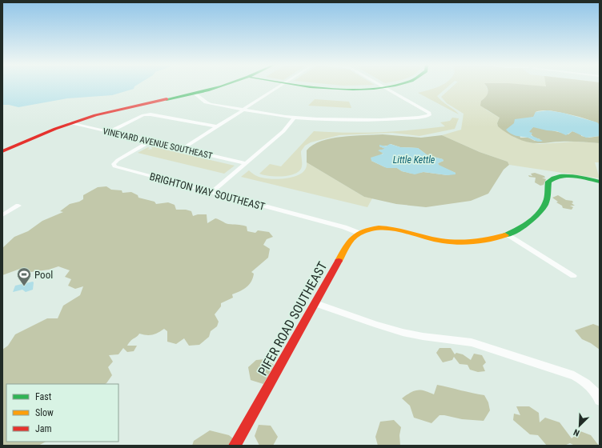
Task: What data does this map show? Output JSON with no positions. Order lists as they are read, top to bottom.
{
  "streets": {
    "street": ["VINEYARD AVENUE SOUTHEAST", "BRIGHTON WAY SOUTHEAST", "PIFER ROAD SOUTHEAST"]
  },
  "crossings": [
    ["VINEYARD AVENUE SOUTHEAST", "BRIGHTON WAY SOUTHEAST"],
    ["BRIGHTON WAY SOUTHEAST", "PIFER ROAD SOUTHEAST"]
  ],
  "water": ["Little Kettle"],
  "places": {
    "sports": ["Pool"]
  },
  "legend": ["Fast", "Slow", "Jam"],
  "north": "bottom left"
}
